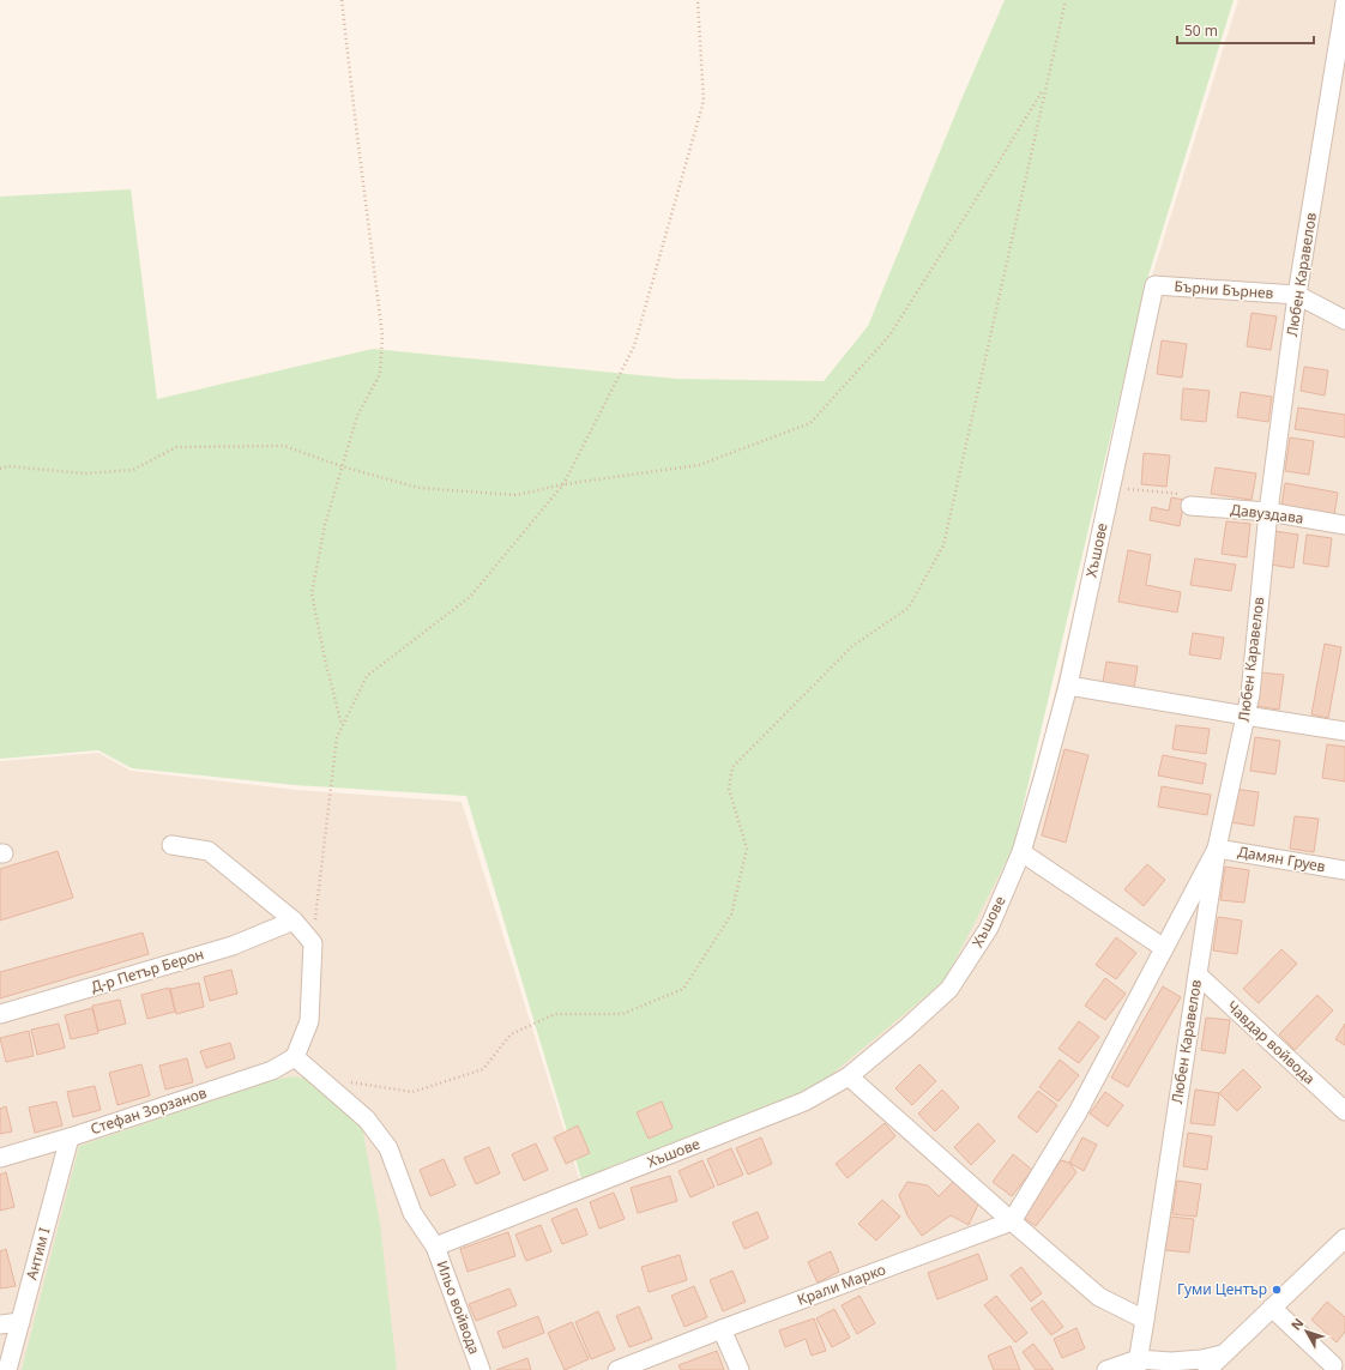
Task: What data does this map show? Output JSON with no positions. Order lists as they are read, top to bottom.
{
  "streets": {
    "street": [
      "Любен Каравелов",
      "Бърни Бърнев",
      "Давуздава",
      "Хъшове",
      "Дамян Груев",
      "Д-р Петър Берон",
      "Чавдар войвода",
      "Стефан Зорзанов",
      "Антим I",
      "Крали Марко",
      "Ильо войвода"
    ]
  },
  "crossings": [
    ["Любен Каравелов", "Бърни Бърнев"],
    ["Любен Каравелов", "Давуздава"],
    ["Любен Каравелов", "Дамян Груев"],
    ["Любен Каравелов", "Чавдар войвода"],
    ["Бърни Бърнев", "Хъшове"],
    ["Хъшове", "Ильо войвода"],
    ["Стефан Зорзанов", "Антим I"],
    ["Стефан Зорзанов", "Ильо войвода"]
  ],
  "places": ["Гуми Център"],
  "scale_bar": "50 m",
  "north": "top left"
}
